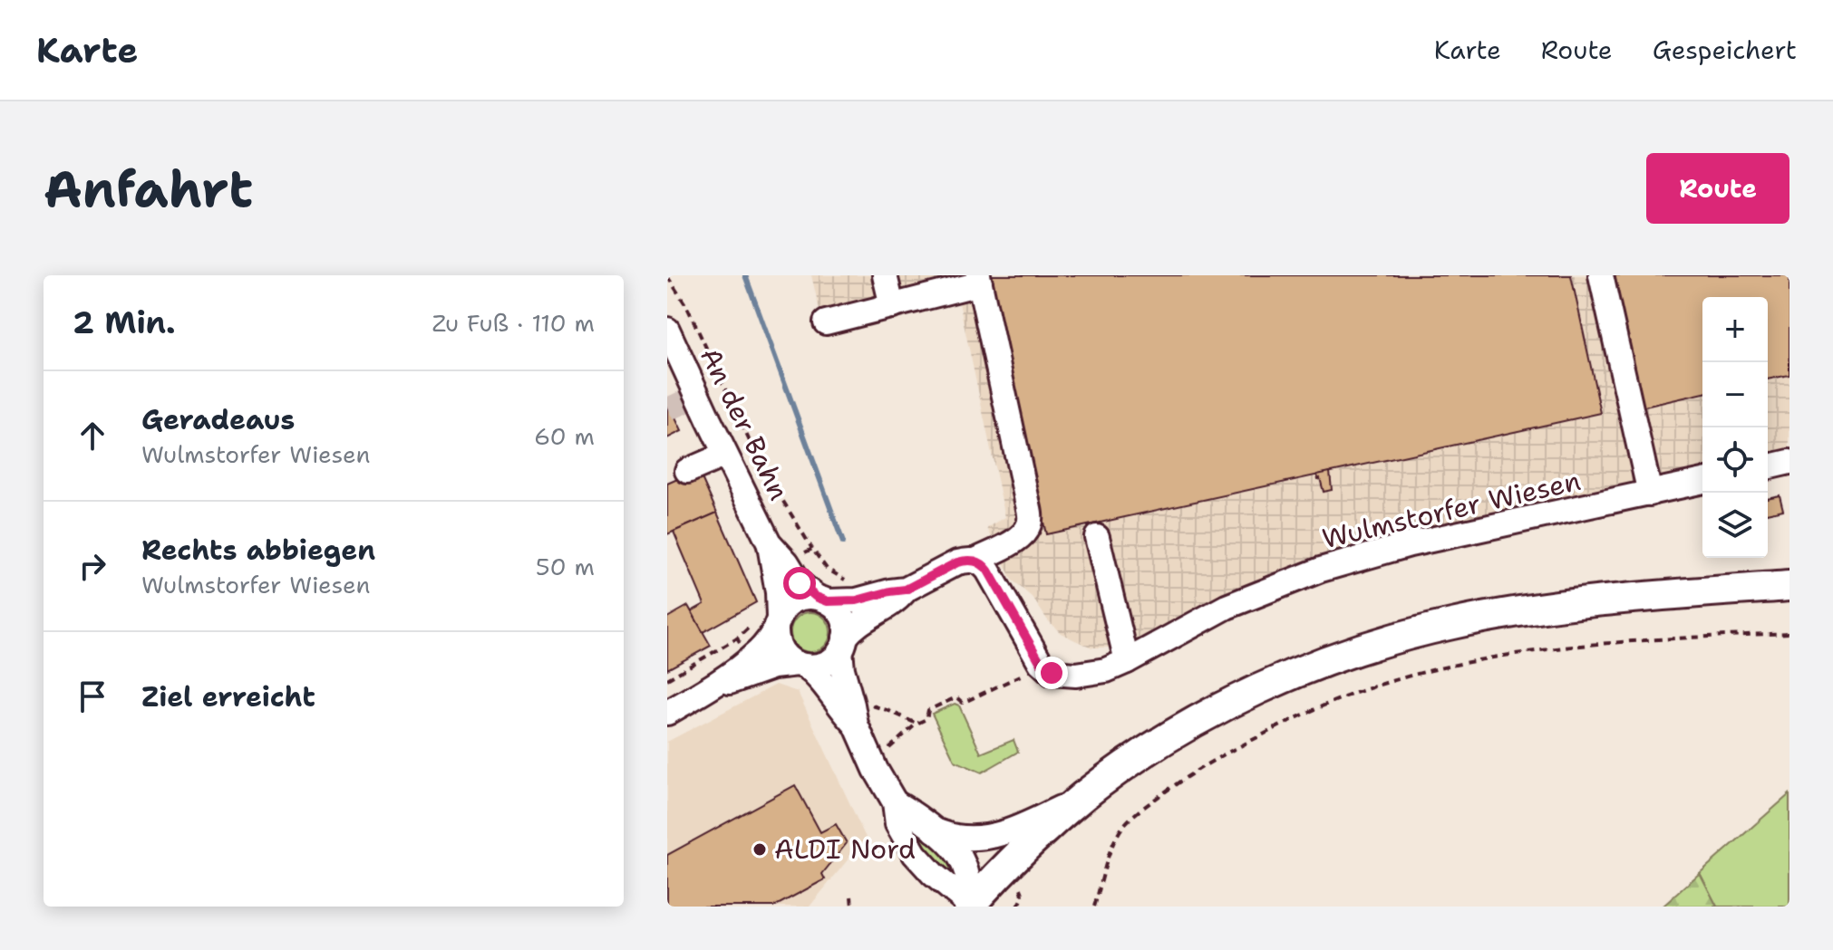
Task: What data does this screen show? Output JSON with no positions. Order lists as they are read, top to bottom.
{
  "streets": {
    "street": ["An der Bahn", "Wulmstorfer Wiesen"]
  },
  "places": ["ALDI Nord"],
  "page": {
    "header": "Karte",
    "nav": ["Karte", "Route", "Gespeichert"],
    "buttons": "Route",
    "title": "Anfahrt",
    "heading": ["2 Min.", "Zu Fuß · 110 m"],
    "map_buttons": ["+", "−"],
    "list": [
      ["Geradeaus", "Wulmstorfer Wiesen", "60 m"],
      ["Rechts abbiegen", "Wulmstorfer Wiesen", "50 m"],
      "Ziel erreicht"
    ]
  }
}
